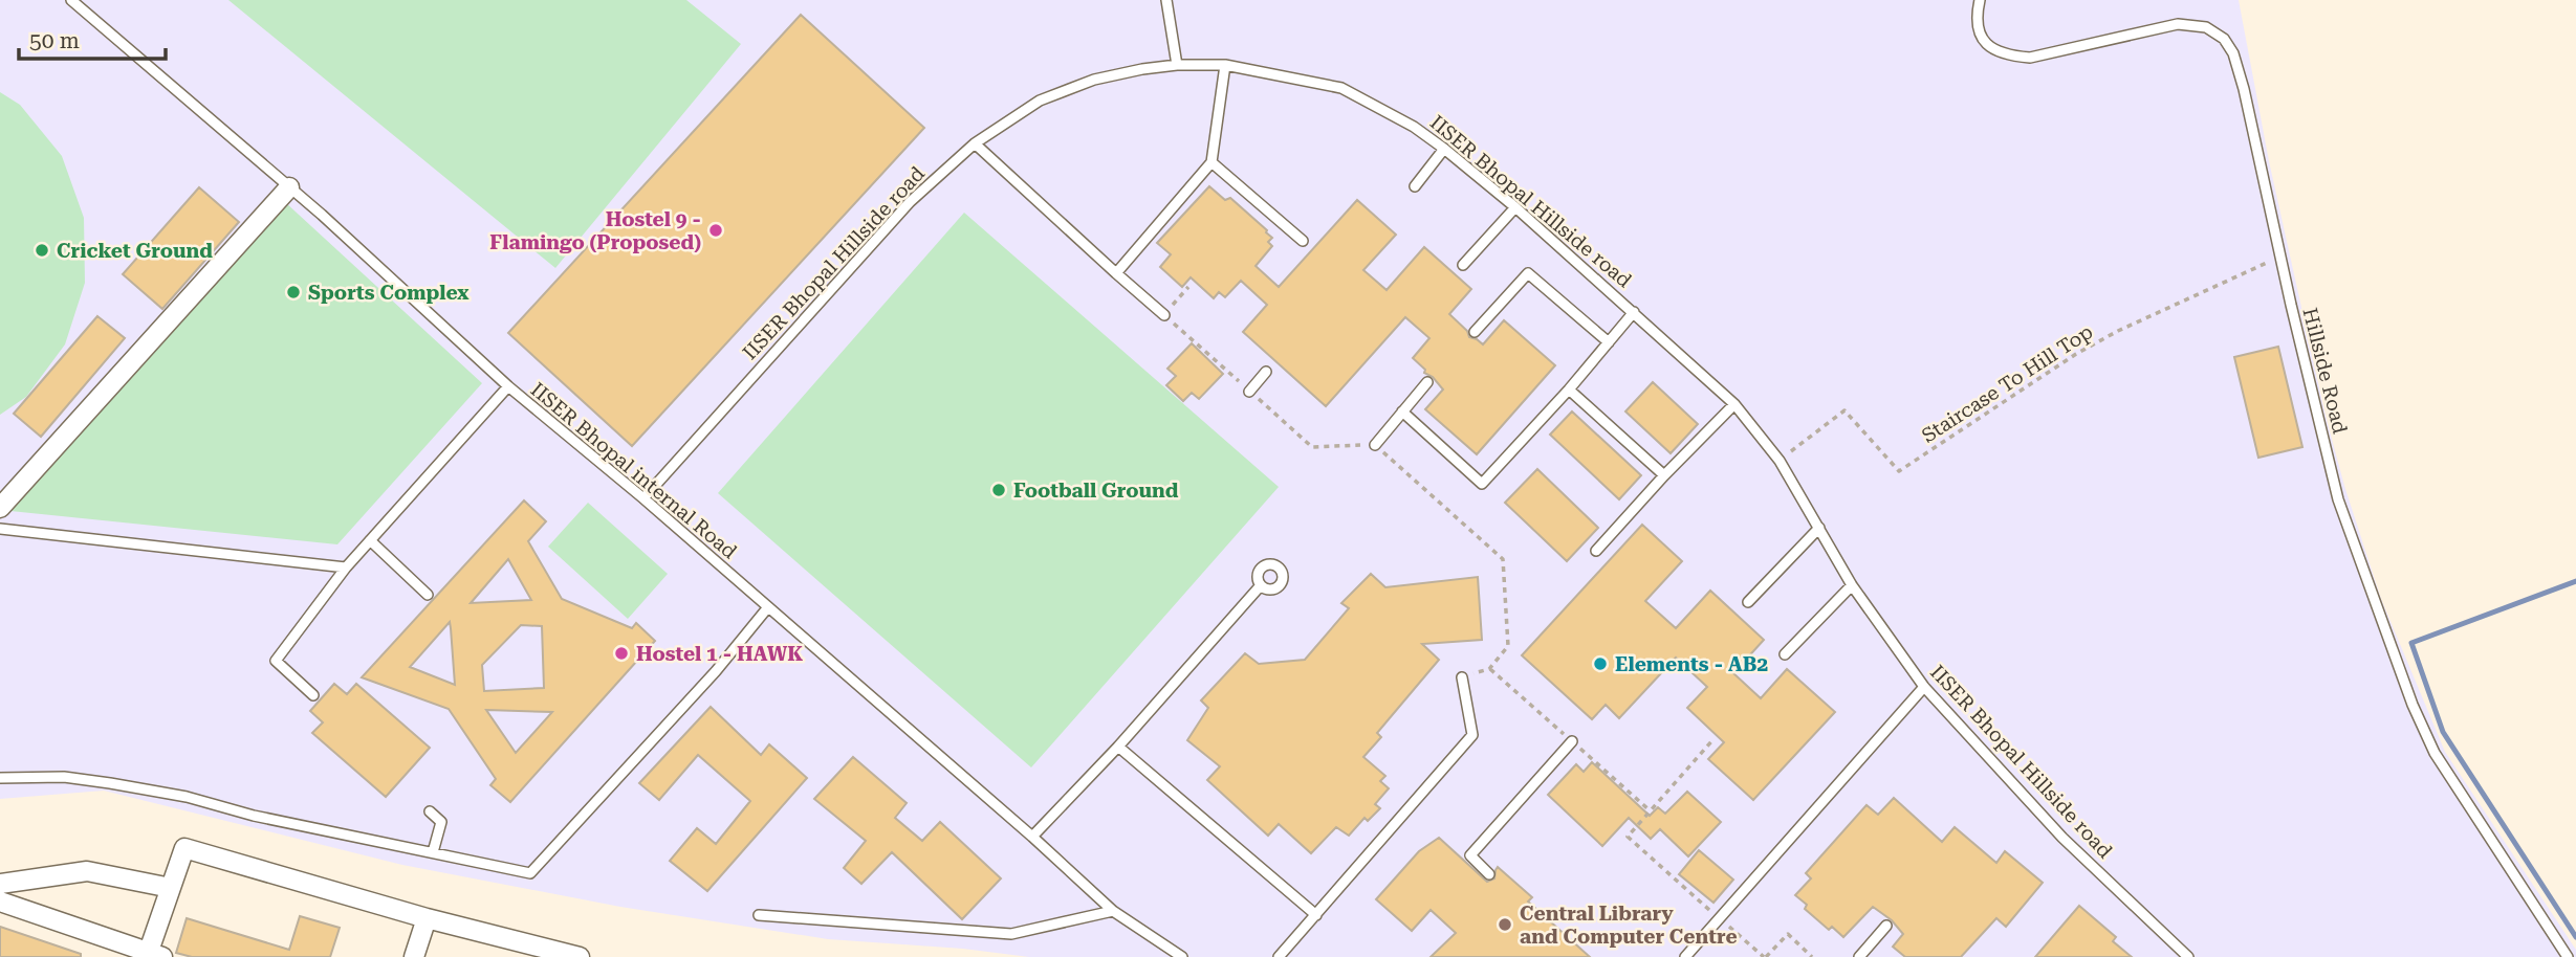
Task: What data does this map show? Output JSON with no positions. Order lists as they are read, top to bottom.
{
  "streets": {
    "lane": ["IISER Bhopal Hillside road", "Hillside Road", "IISER Bhopal internal Road"],
    "path": ["Staircase To Hill Top"]
  },
  "crossings": [
    ["IISER Bhopal Hillside road", "Staircase To Hill Top"],
    ["IISER Bhopal Hillside road", "IISER Bhopal internal Road"],
    ["Hillside Road", "Staircase To Hill Top"]
  ],
  "places": [
    "Hostel 9 - Flamingo (Proposed)",
    "Cricket Ground",
    "Sports Complex",
    "Football Ground",
    "Hostel 1 - HAWK",
    "Elements - AB2",
    "Central Library and Computer Centre"
  ],
  "scale_bar": "50 m"
}
